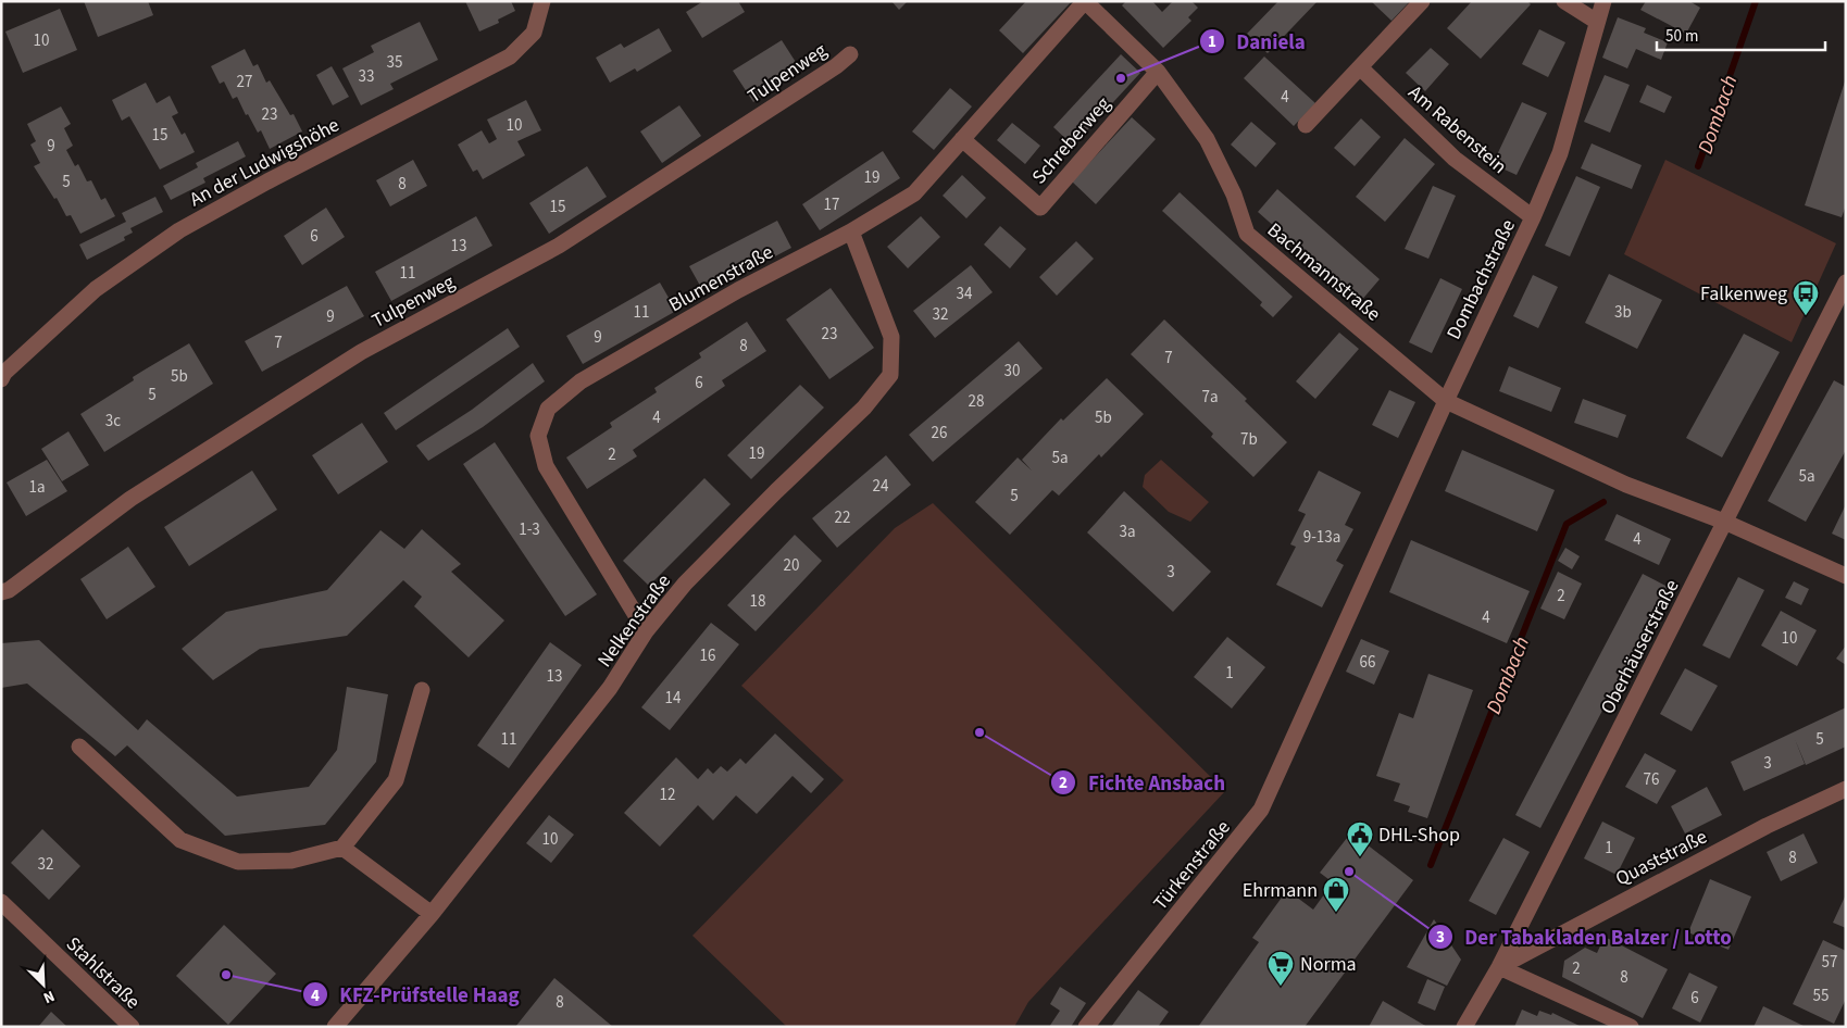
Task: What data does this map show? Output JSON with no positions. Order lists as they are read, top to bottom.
{
  "streets": {
    "street": [
      "Tulpenweg",
      "Am Rabenstein",
      "Schreberweg",
      "An der Ludwigshöhe",
      "Bachmannstraße",
      "Blumenstraße",
      "Dombachstraße",
      "Nelkenstraße",
      "Oberhäuserstraße",
      "Quaststraße",
      "Türkenstraße",
      "Stahlstraße"
    ]
  },
  "crossings": [
    ["Am Rabenstein", "Dombachstraße"],
    ["Schreberweg", "Bachmannstraße"],
    ["Schreberweg", "Blumenstraße"],
    ["Bachmannstraße", "Blumenstraße"],
    ["Bachmannstraße", "Dombachstraße"],
    ["Blumenstraße", "Nelkenstraße"],
    ["Dombachstraße", "Türkenstraße"],
    ["Oberhäuserstraße", "Quaststraße"]
  ],
  "water": ["Dombach"],
  "places": {
    "other": [
      "Daniela",
      "Fichte Ansbach",
      "Der Tabakladen Balzer / Lotto",
      "KFZ-Prüfstelle Haag"
    ],
    "bus stop": ["Falkenweg"],
    "public building": ["DHL-Shop"],
    "shop": ["Ehrmann"],
    "supermarket": ["Norma"]
  },
  "house_numbers": [
    "10",
    "35",
    "33",
    "27",
    "4",
    "23",
    "10",
    "15",
    "9",
    "19",
    "5",
    "8",
    "17",
    "15",
    "6",
    "13",
    "11",
    "34",
    "11",
    "3b",
    "32",
    "9",
    "23",
    "9",
    "7",
    "8",
    "7",
    "30",
    "5b",
    "6",
    "5",
    "7a",
    "28",
    "4",
    "5b",
    "3c",
    "26",
    "7b",
    "19",
    "2",
    "5a",
    "5a",
    "24",
    "1a",
    "5",
    "22",
    "1-3",
    "3a",
    "9-13a",
    "4",
    "20",
    "3",
    "2",
    "18",
    "4",
    "10",
    "16",
    "66",
    "1",
    "13",
    "14",
    "11",
    "5",
    "3",
    "76",
    "12",
    "10",
    "1",
    "8",
    "32",
    "57",
    "2",
    "8",
    "55",
    "6",
    "8"
  ],
  "scale_bar": "50 m",
  "north": "bottom right"
}
